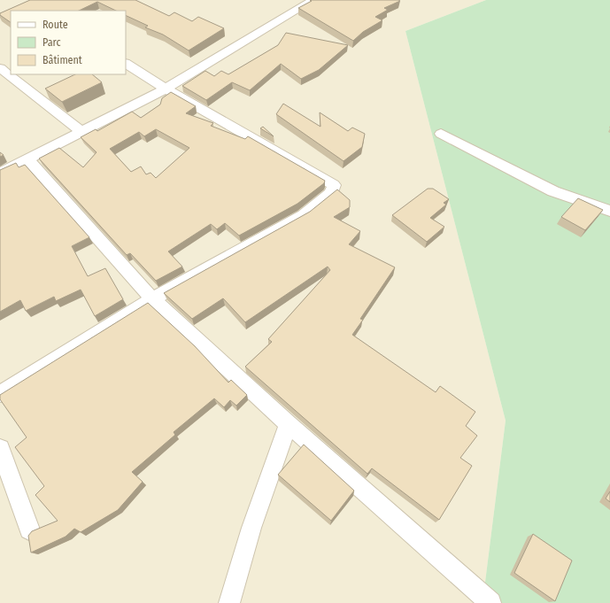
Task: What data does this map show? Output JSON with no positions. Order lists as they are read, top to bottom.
{
  "legend": ["Route", "Parc", "Bâtiment"]
}
